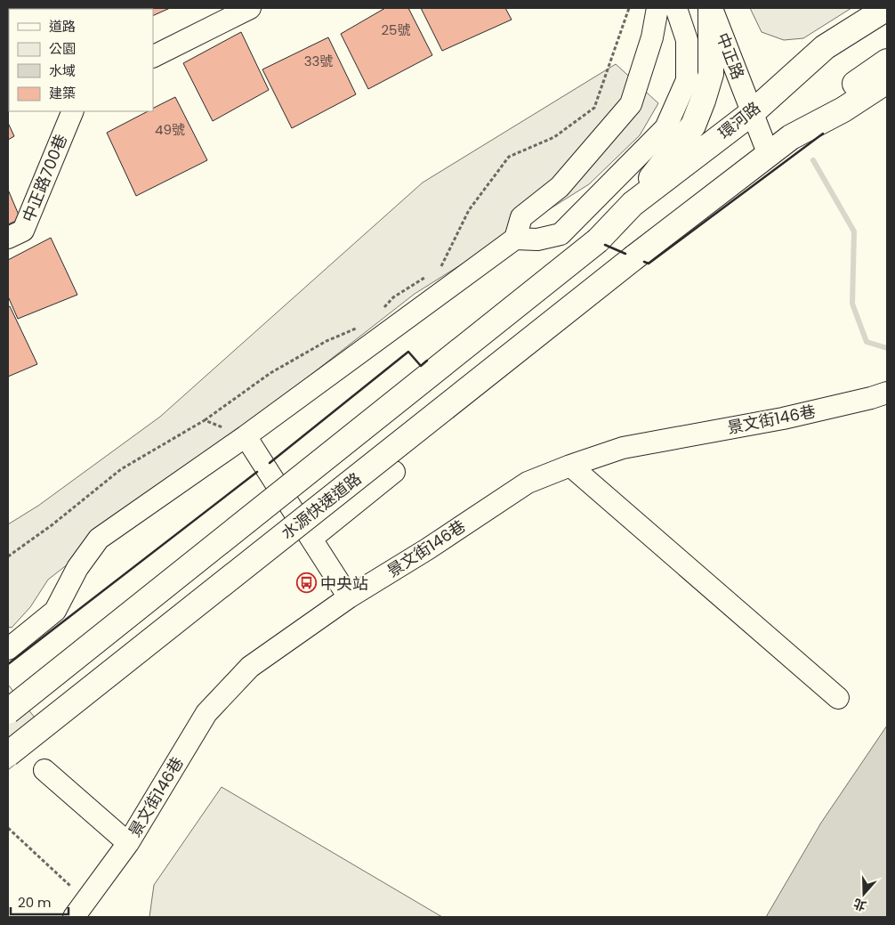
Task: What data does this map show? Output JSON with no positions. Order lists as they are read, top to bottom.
{
  "streets": {
    "highway": ["環河路", "水源快速道路"],
    "street": ["中正路", "中正路700巷", "景文街146巷"]
  },
  "crossings": [
    ["中正路", "環河路"],
    ["中正路", "水源快速道路"]
  ],
  "places": {
    "bus stop": ["中央站"]
  },
  "house_numbers": ["25號", "33號", "49號"],
  "legend": [
    "道路",
    "公園",
    "水域",
    "建築"
  ],
  "scale_bar": "20 m",
  "north": "bottom"
}
